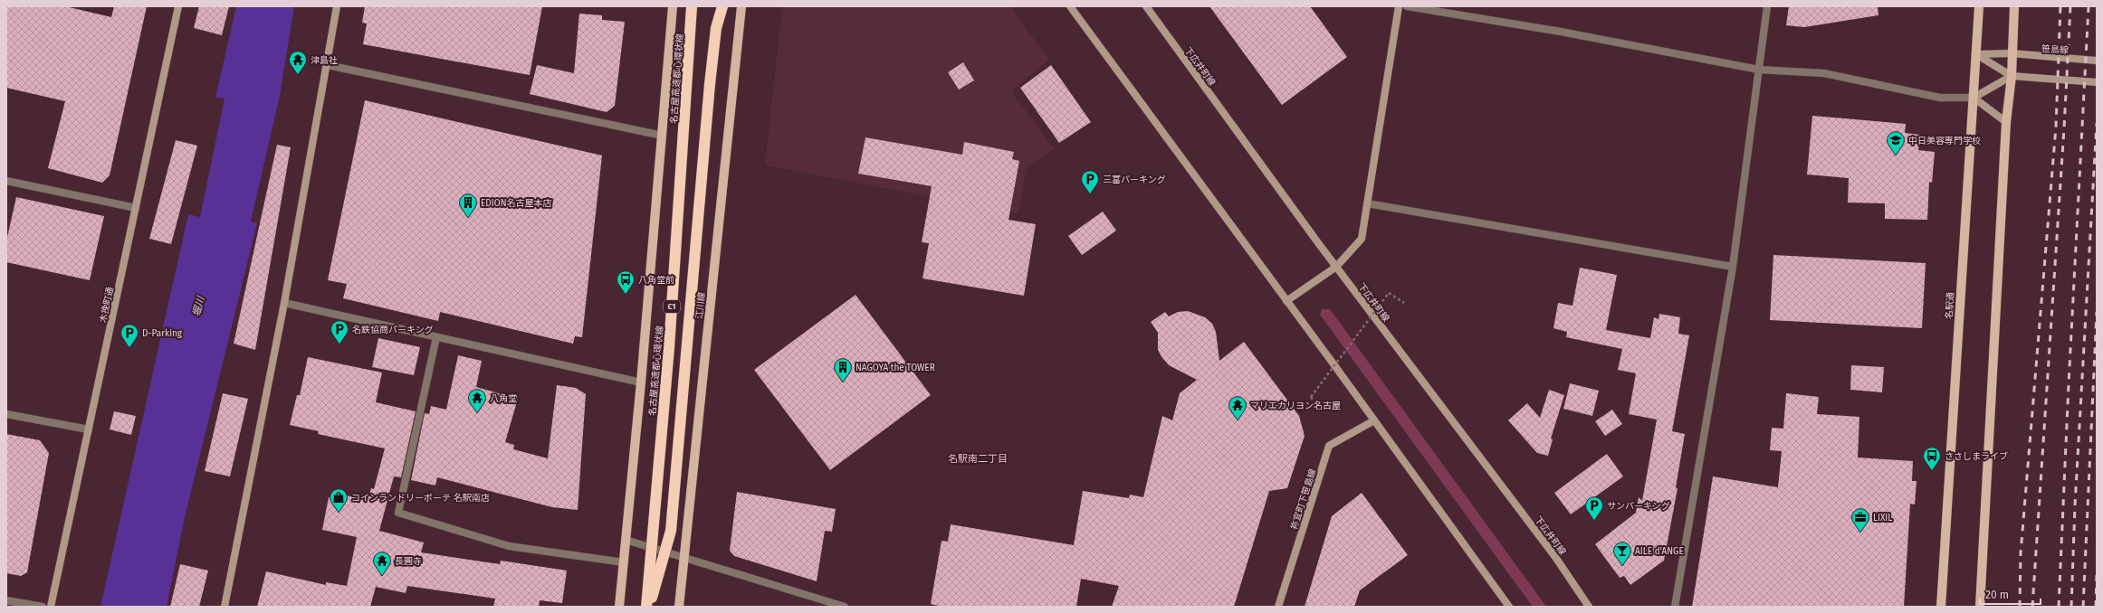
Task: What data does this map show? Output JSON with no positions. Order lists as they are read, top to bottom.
{
  "streets": {
    "highway": ["名古屋高速都心環状線", "C1"],
    "main road": ["江川線", "名駅通"],
    "street": [
      "笹島線",
      "下広井町線",
      "木挽町通",
      "祢宜町下笹島線"
    ]
  },
  "crossings": [
    ["笹島線", "名駅通"]
  ],
  "districts": ["名駅南二丁目"],
  "water": ["堀川"],
  "places": {
    "temple": [
      "津島社",
      "八角堂",
      "マリエカリヨン名古屋",
      "長圓寺"
    ],
    "school or university": ["中日美容専門学校"],
    "parking": [
      "三富パーキング",
      "名鉄協商パーキング",
      "D-Parking",
      "サンパーキング"
    ],
    "building": ["EDION名古屋本店", "NAGOYA the TOWER"],
    "bus stop": ["八角堂前", "ささしまライブ"],
    "shop": ["コインランドリーボーテ 名駅南店"],
    "office": ["LIXIL"],
    "bar": ["AILE d'ANGE"]
  },
  "scale_bar": "20 m"
}
